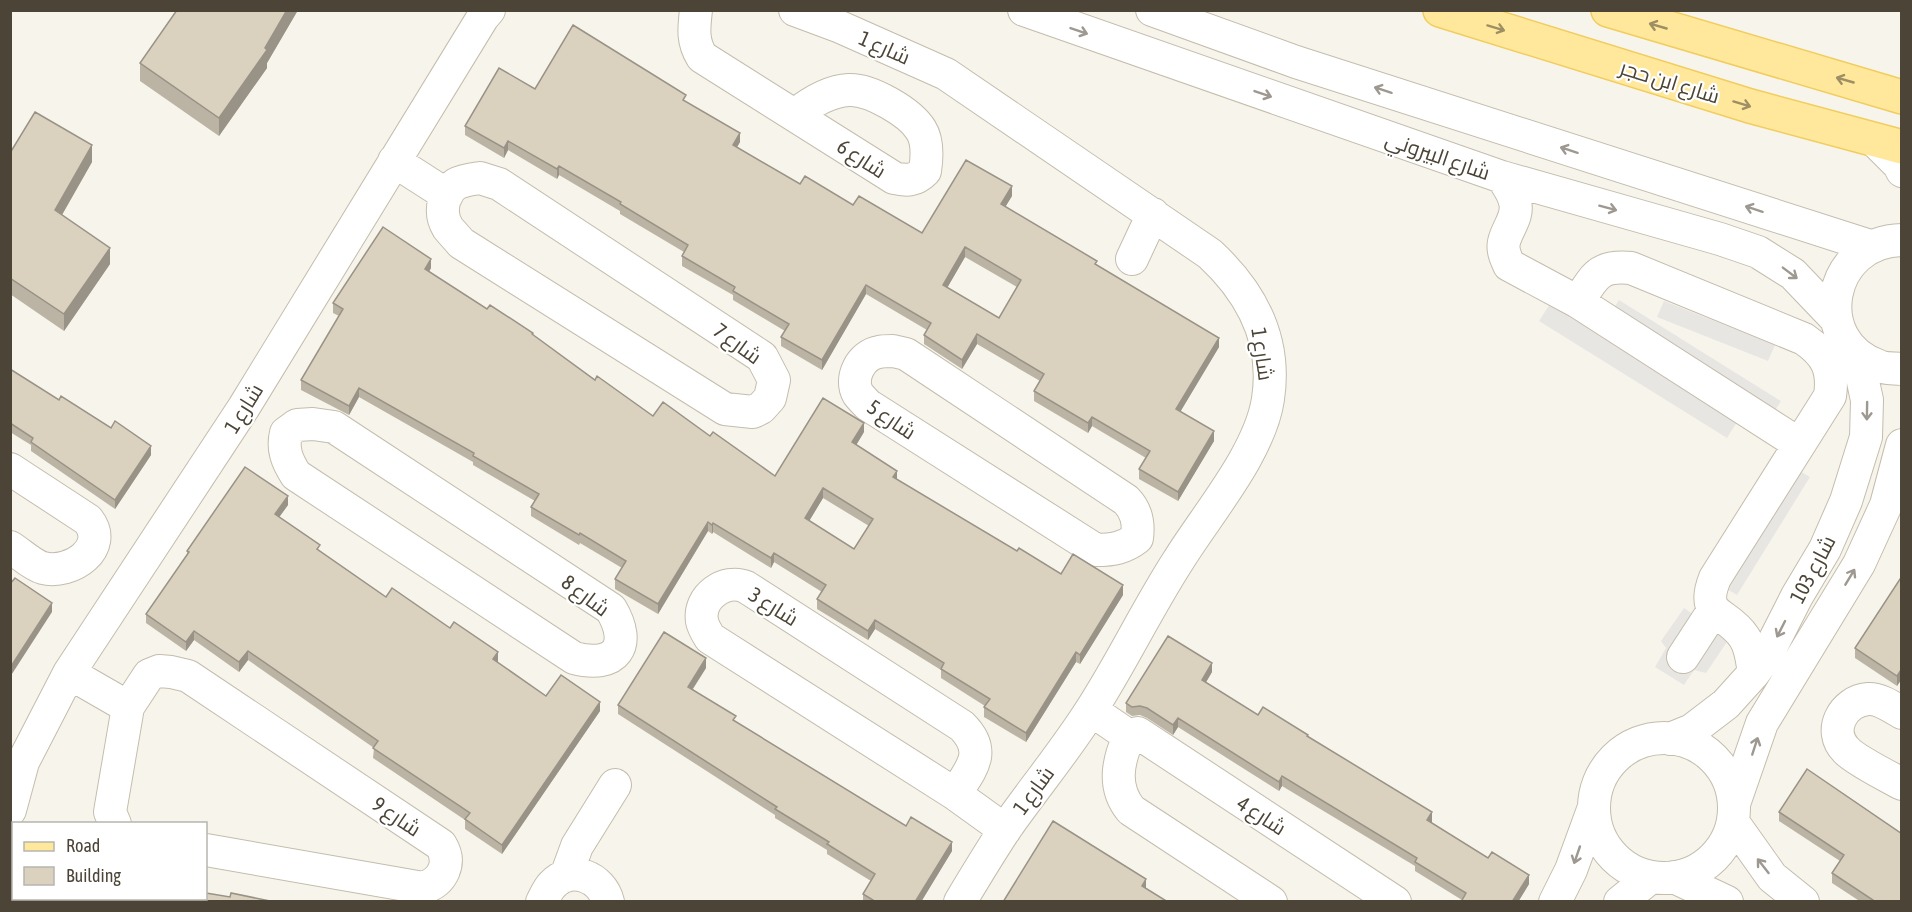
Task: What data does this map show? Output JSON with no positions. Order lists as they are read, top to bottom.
{
  "streets": {
    "main road": ["شارع ابن حجر"],
    "street": [
      "شارع 1",
      "شارع البيروني",
      "شارع 7",
      "شارع 5",
      "شارع 103",
      "شارع 8",
      "شارع 3",
      "شارع 4",
      "شارع 9"
    ]
  },
  "crossings": [
    ["شارع 1", "شارع 3"],
    ["شارع 1", "شارع 4"]
  ],
  "legend": ["Road", "Building"]
}
